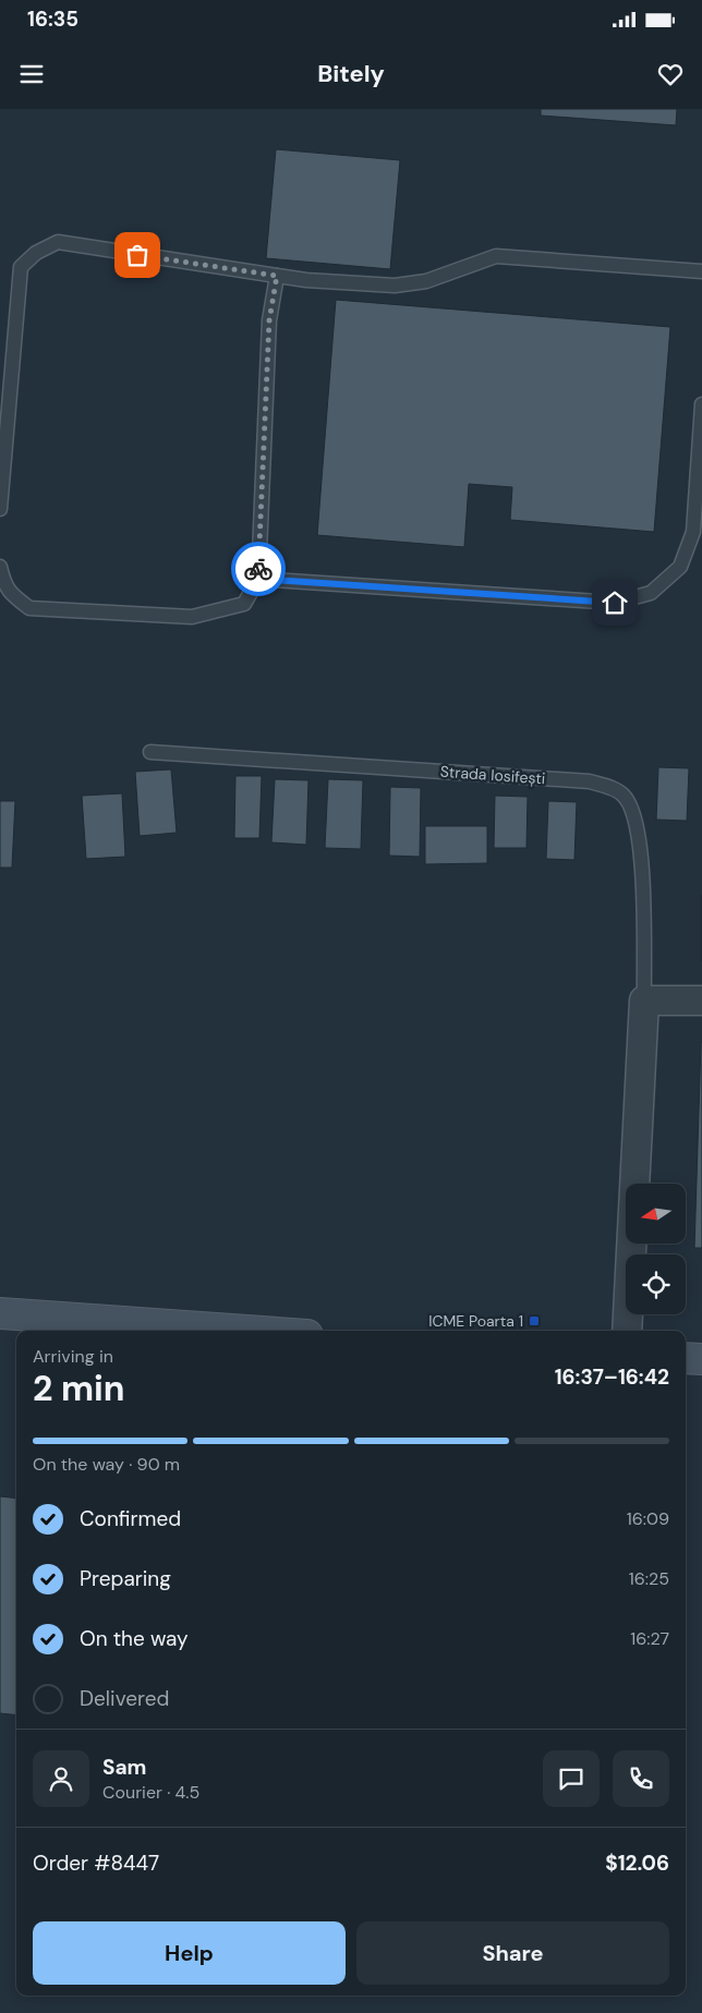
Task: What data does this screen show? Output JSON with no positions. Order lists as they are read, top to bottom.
{
  "streets": {
    "street": ["Strada Iosifești"]
  },
  "places": {
    "transit": ["ICME Poarta 1"]
  },
  "north": "left",
  "page": {
    "status": "16:35",
    "header": "Bitely",
    "heading": ["2 min", "Arriving in", "16:37–16:42"],
    "panel": [
      "Sam",
      "Courier · 4.5",
      "Order #8447",
      "$12.06"
    ],
    "bar": "On the way · 90 m",
    "list": [
      ["Confirmed", "16:09"],
      ["Preparing", "16:25"],
      ["On the way", "16:27"],
      "Delivered"
    ],
    "buttons": ["Help", "Share"]
  }
}
